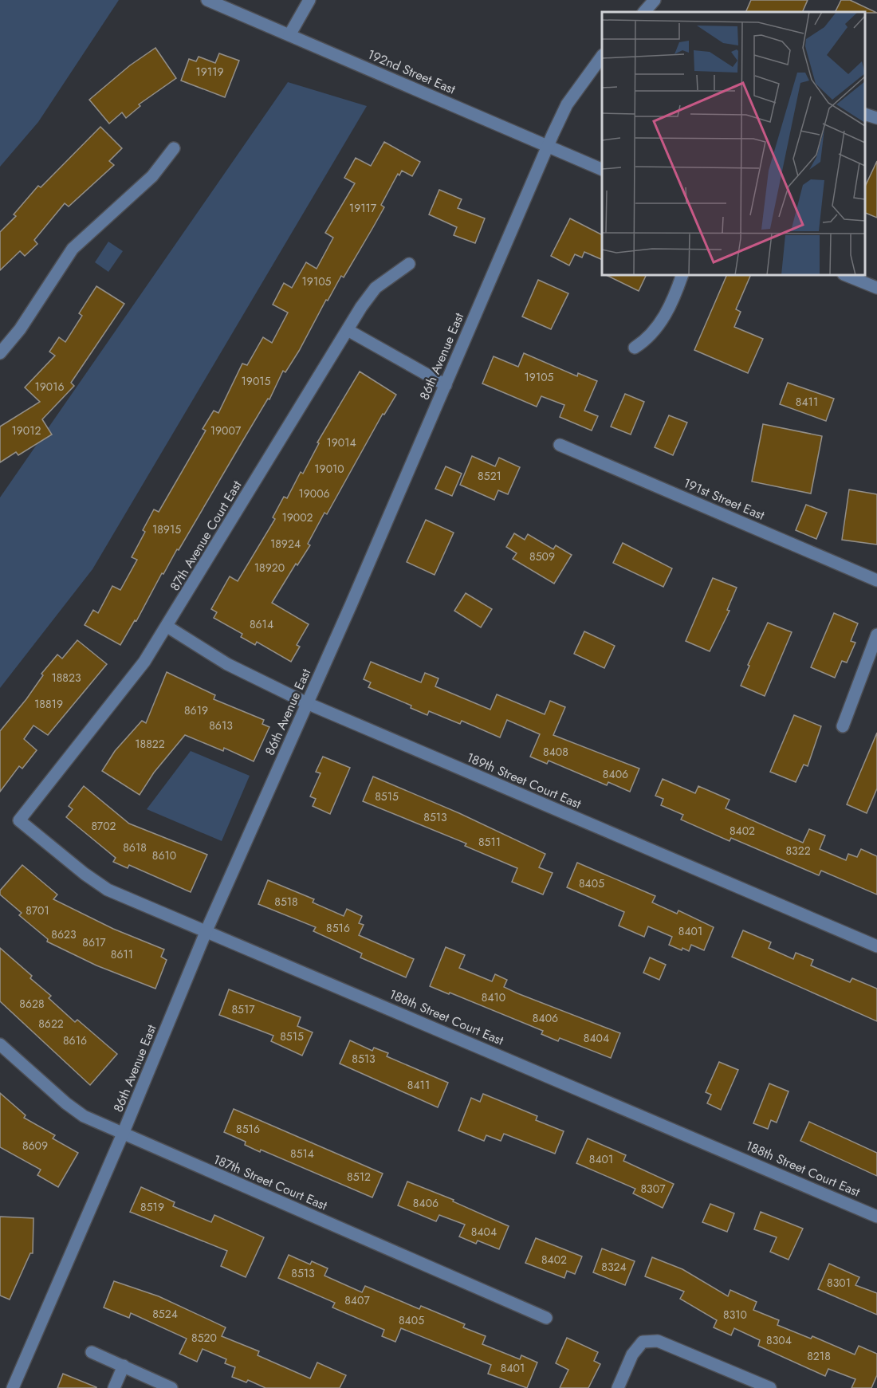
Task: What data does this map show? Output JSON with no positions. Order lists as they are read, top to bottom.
{
  "streets": {
    "street": [
      "192nd Street East",
      "86th Avenue East",
      "191st Street East",
      "87th Avenue Court East",
      "189th Street Court East",
      "188th Street Court East",
      "187th Street Court East"
    ]
  },
  "crossings": [
    ["192nd Street East", "86th Avenue East"],
    ["86th Avenue East", "189th Street Court East"],
    ["86th Avenue East", "188th Street Court East"],
    ["86th Avenue East", "187th Street Court East"],
    ["87th Avenue Court East", "189th Street Court East"],
    ["87th Avenue Court East", "188th Street Court East"]
  ],
  "house_numbers": [
    "19119",
    "19117",
    "19105",
    "19105",
    "19015",
    "19016",
    "8411",
    "19012",
    "19007",
    "19014",
    "19010",
    "8521",
    "19006",
    "19002",
    "18915",
    "18924",
    "8509",
    "18920",
    "8614",
    "18823",
    "18819",
    "8619",
    "8613",
    "18822",
    "8408",
    "8406",
    "8515",
    "8513",
    "8702",
    "8402",
    "8511",
    "8618",
    "8322",
    "8610",
    "8405",
    "8518",
    "8701",
    "8516",
    "8401",
    "8623",
    "8617",
    "8611",
    "8410",
    "8628",
    "8517",
    "8406",
    "8622",
    "8515",
    "8404",
    "8616",
    "8513",
    "8411",
    "8516",
    "8609",
    "8514",
    "8401",
    "8512",
    "8307",
    "8406",
    "8519",
    "8404",
    "8402",
    "8324",
    "8513",
    "8301",
    "8407",
    "8524",
    "8310",
    "8405",
    "8520",
    "8304",
    "8218",
    "8401"
  ]
}
